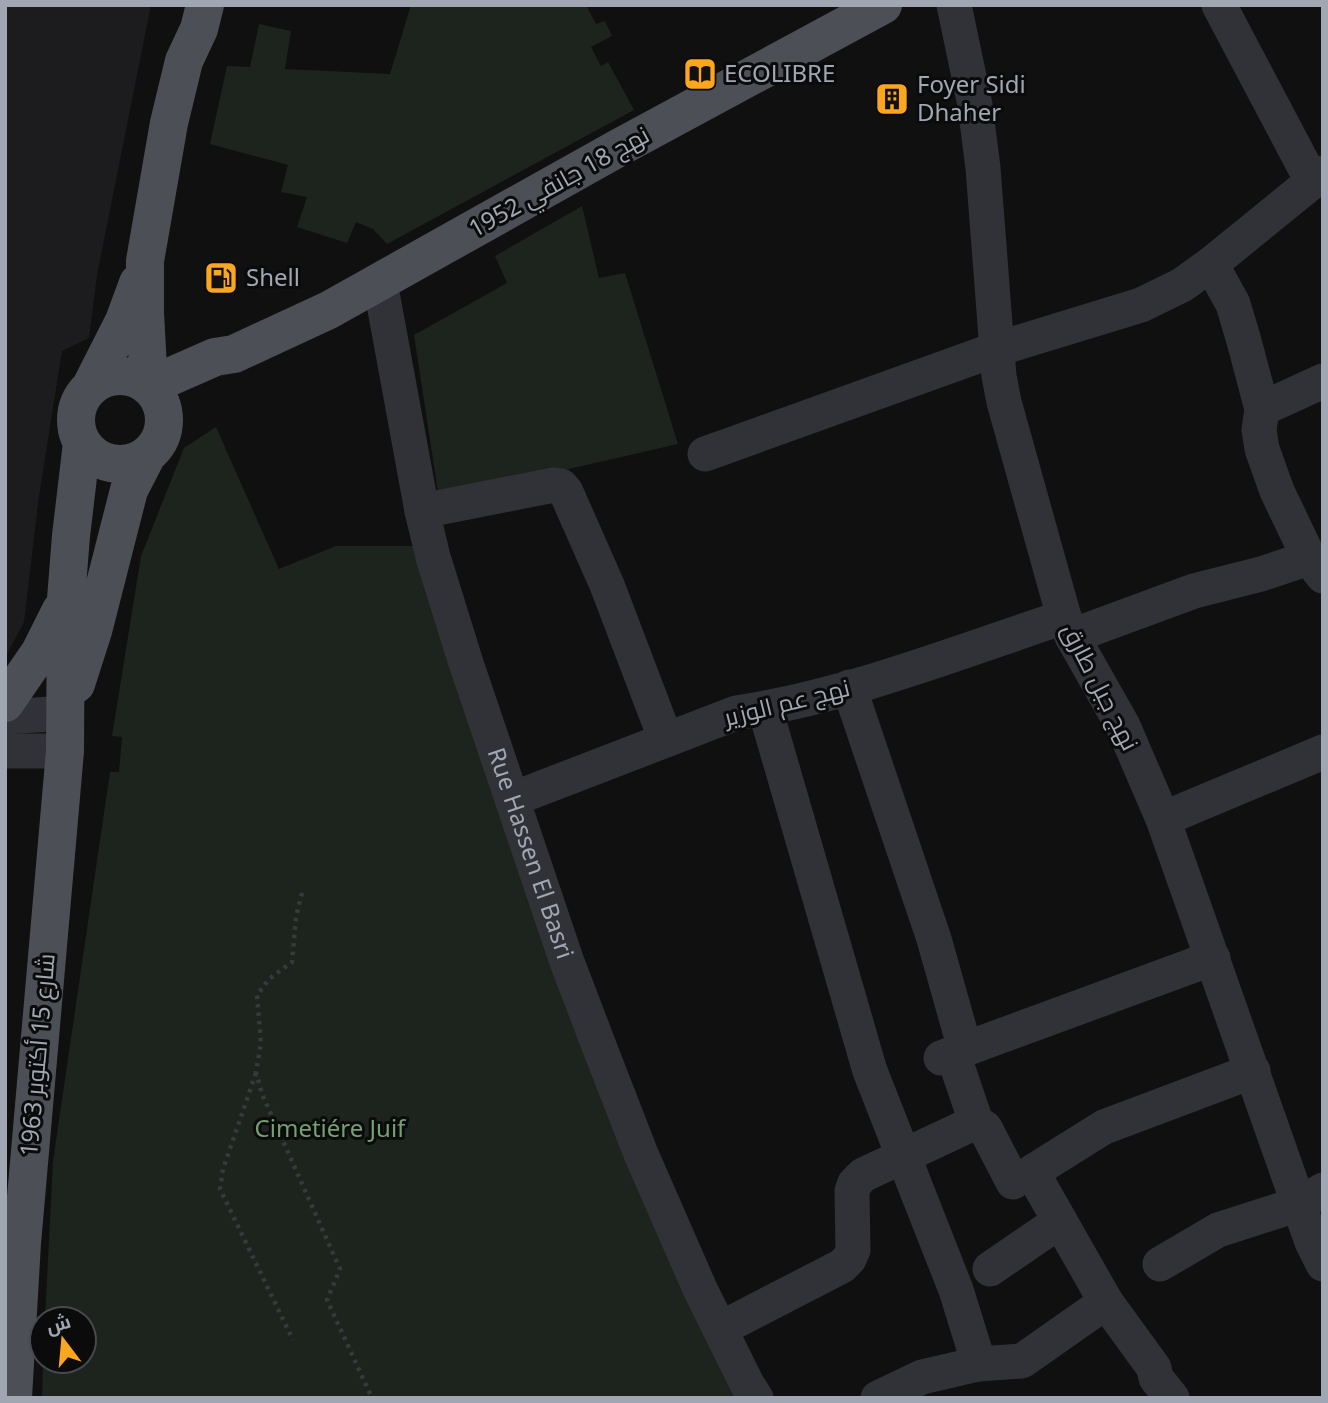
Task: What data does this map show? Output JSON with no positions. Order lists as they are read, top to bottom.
{
  "streets": {
    "main road": ["نهج 18 جانفي 1952", "شارع 15 أكتوبر 1963"],
    "street": ["نهج جبل طارق", "نهج عم الوزير", "Rue Hassen El Basri"]
  },
  "crossings": [
    ["نهج 18 جانفي 1952", "Rue Hassen El Basri"],
    ["نهج 18 جانفي 1952", "شارع 15 أكتوبر 1963"],
    ["نهج جبل طارق", "نهج عم الوزير"],
    ["نهج عم الوزير", "Rue Hassen El Basri"]
  ],
  "parks": ["Cimetiére Juif"],
  "places": {
    "library": ["ECOLIBRE"],
    "building": ["Foyer Sidi Dhaher"],
    "fuel station": ["Shell"]
  },
  "north": "top"
}
